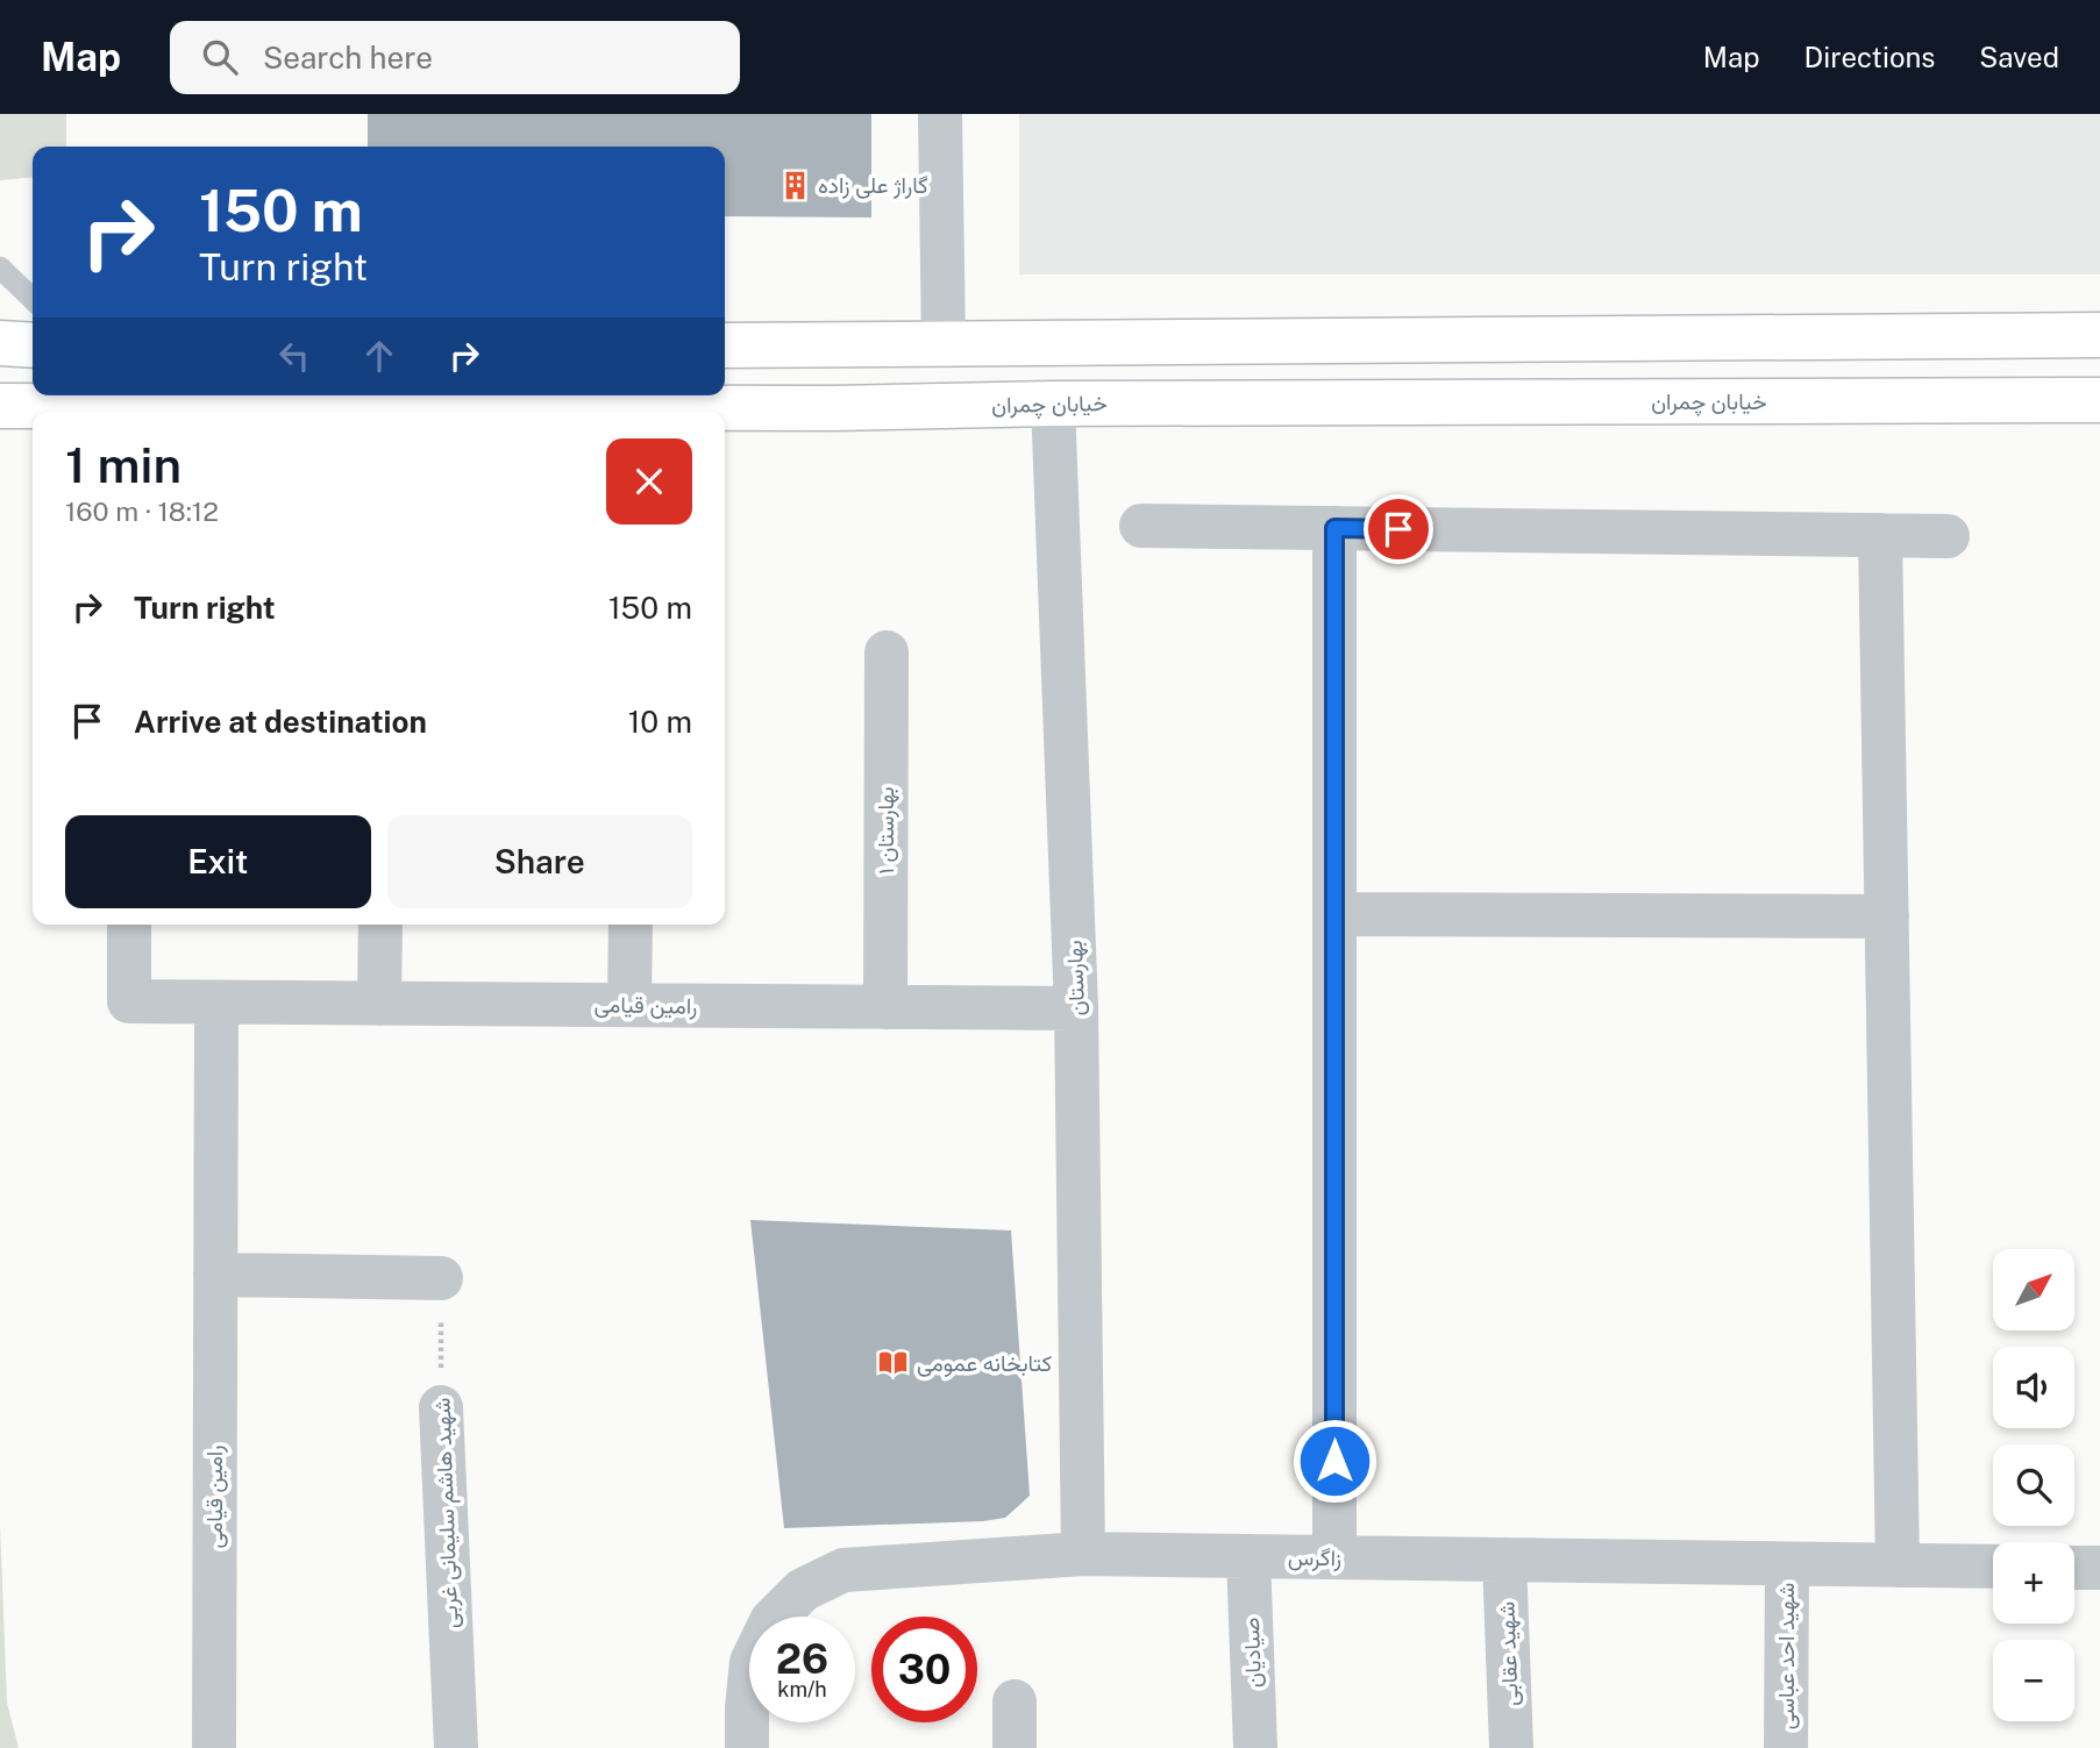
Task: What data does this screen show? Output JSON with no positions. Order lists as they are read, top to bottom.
{
  "streets": {
    "main road": ["خیابان چمران"],
    "street": [
      "بهارستان ۱",
      "بهارستان",
      "رامین قیامی",
      "شهید هاشم سلیمانی غربی",
      "زاگرس",
      "صیادیان",
      "شهید عقابی",
      "شهید احد عباسی"
    ]
  },
  "crossings": [
    ["خیابان چمران", "بهارستان"],
    ["بهارستان ۱", "رامین قیامی"],
    ["بهارستان", "رامین قیامی"],
    ["بهارستان", "زاگرس"],
    ["زاگرس", "صیادیان"],
    ["زاگرس", "شهید عقابی"],
    ["زاگرس", "شهید احد عباسی"]
  ],
  "places": {
    "building": ["گاراژ علی زاده"],
    "library": ["کتابخانه عمومی"]
  },
  "north": "top right",
  "page": {
    "header": "Map",
    "search": "Search here",
    "nav": ["Map", "Directions", "Saved"],
    "turn": ["150 m", "Turn right"],
    "heading": ["1 min", "160 m · 18:12"],
    "list": [
      {
        "name": "Turn right",
        "value": "150 m"
      },
      {
        "name": "Arrive at destination",
        "value": "10 m"
      }
    ],
    "buttons": ["Exit", "Share"],
    "map_buttons": ["+", "−"],
    "speed": "26 km/h",
    "limit": "30"
  }
}
